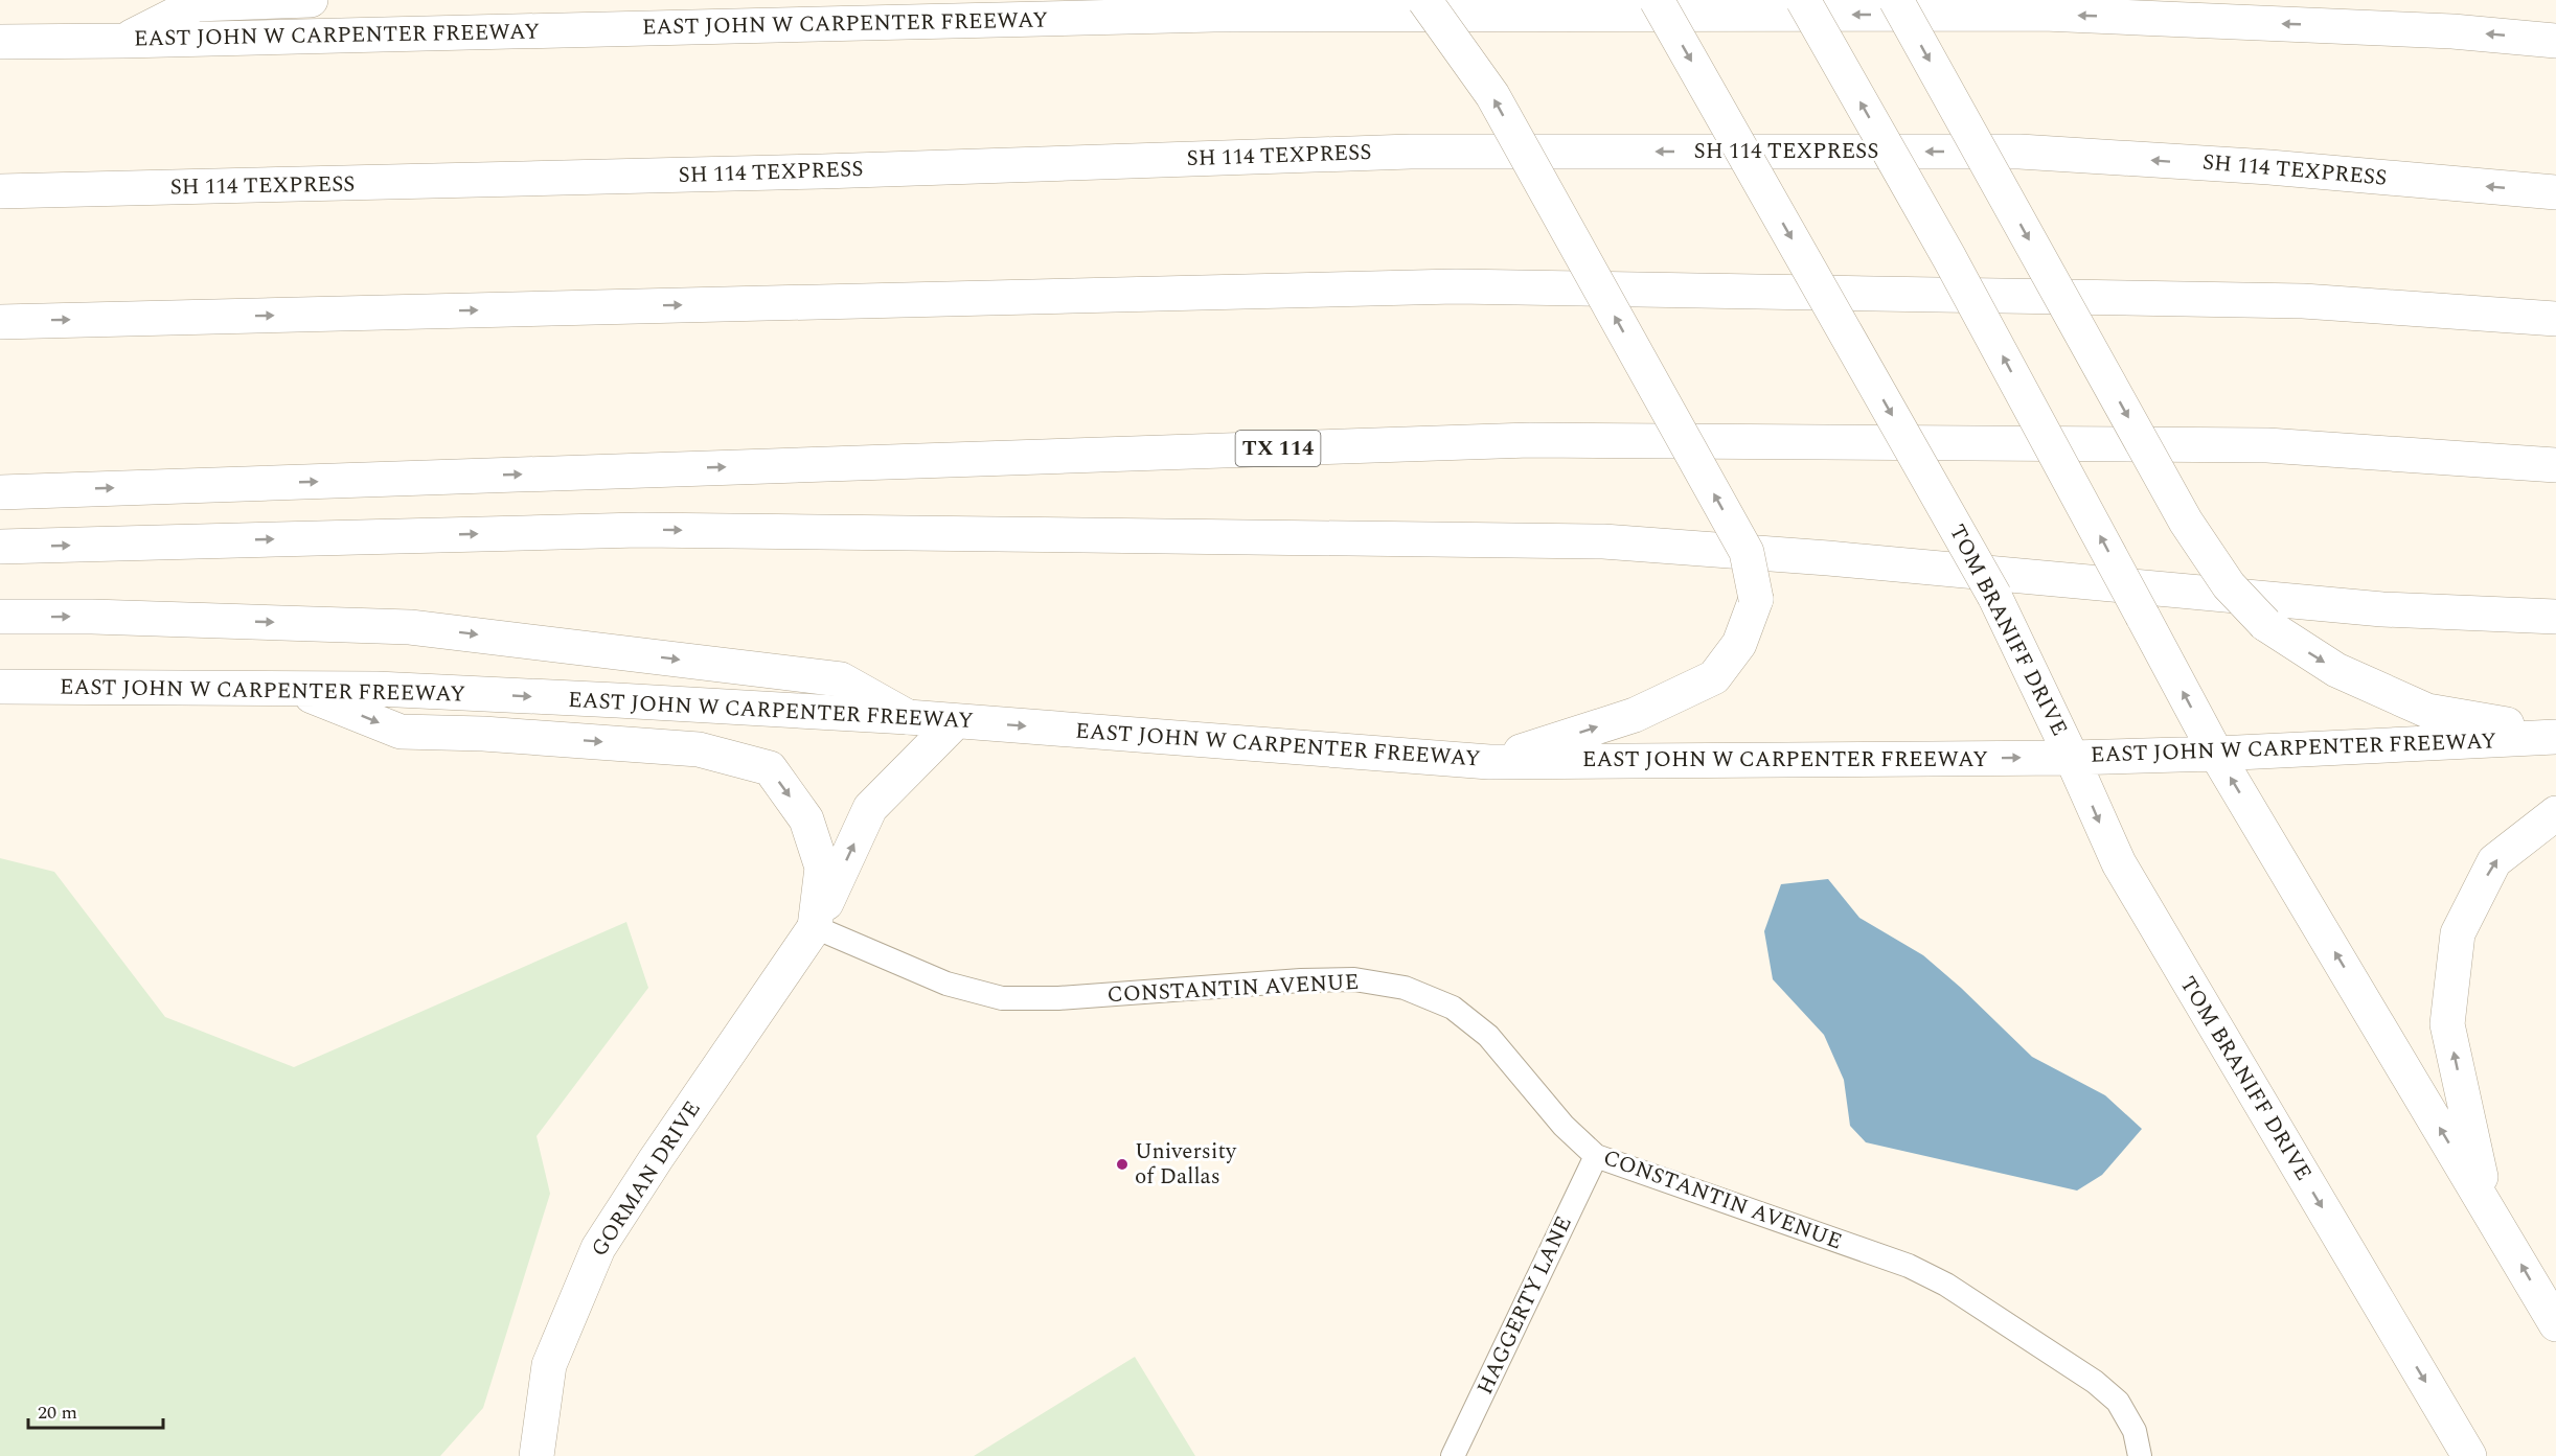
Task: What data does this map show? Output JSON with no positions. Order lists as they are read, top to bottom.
{
  "streets": {
    "main road": [
      "EAST JOHN W CARPENTER FREEWAY",
      "SH 114 TEXPRESS",
      "TX 114",
      "TOM BRANIFF DRIVE",
      "GORMAN DRIVE"
    ],
    "lane": ["CONSTANTIN AVENUE", "HAGGERTY LANE"]
  },
  "crossings": [
    ["EAST JOHN W CARPENTER FREEWAY", "TOM BRANIFF DRIVE"],
    ["EAST JOHN W CARPENTER FREEWAY", "GORMAN DRIVE"],
    ["CONSTANTIN AVENUE", "GORMAN DRIVE"],
    ["CONSTANTIN AVENUE", "HAGGERTY LANE"]
  ],
  "places": ["University of Dallas"],
  "scale_bar": "20 m"
}
